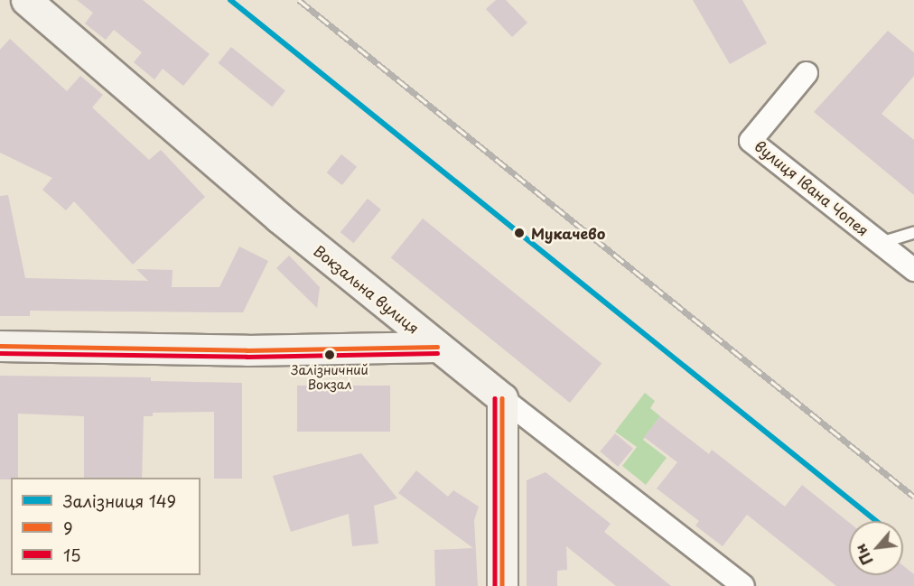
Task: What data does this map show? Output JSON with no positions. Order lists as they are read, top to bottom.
{
  "streets": {
    "street": ["вулиця Івана Чопея", "Вокзальна вулиця"]
  },
  "places": ["Мукачево", "Залізничний Вокзал"],
  "lines": ["rail line 149", "transit line 9", "transit line 15"],
  "legend": ["Залізниця 149", "9", "15"],
  "north": "bottom left"
}
